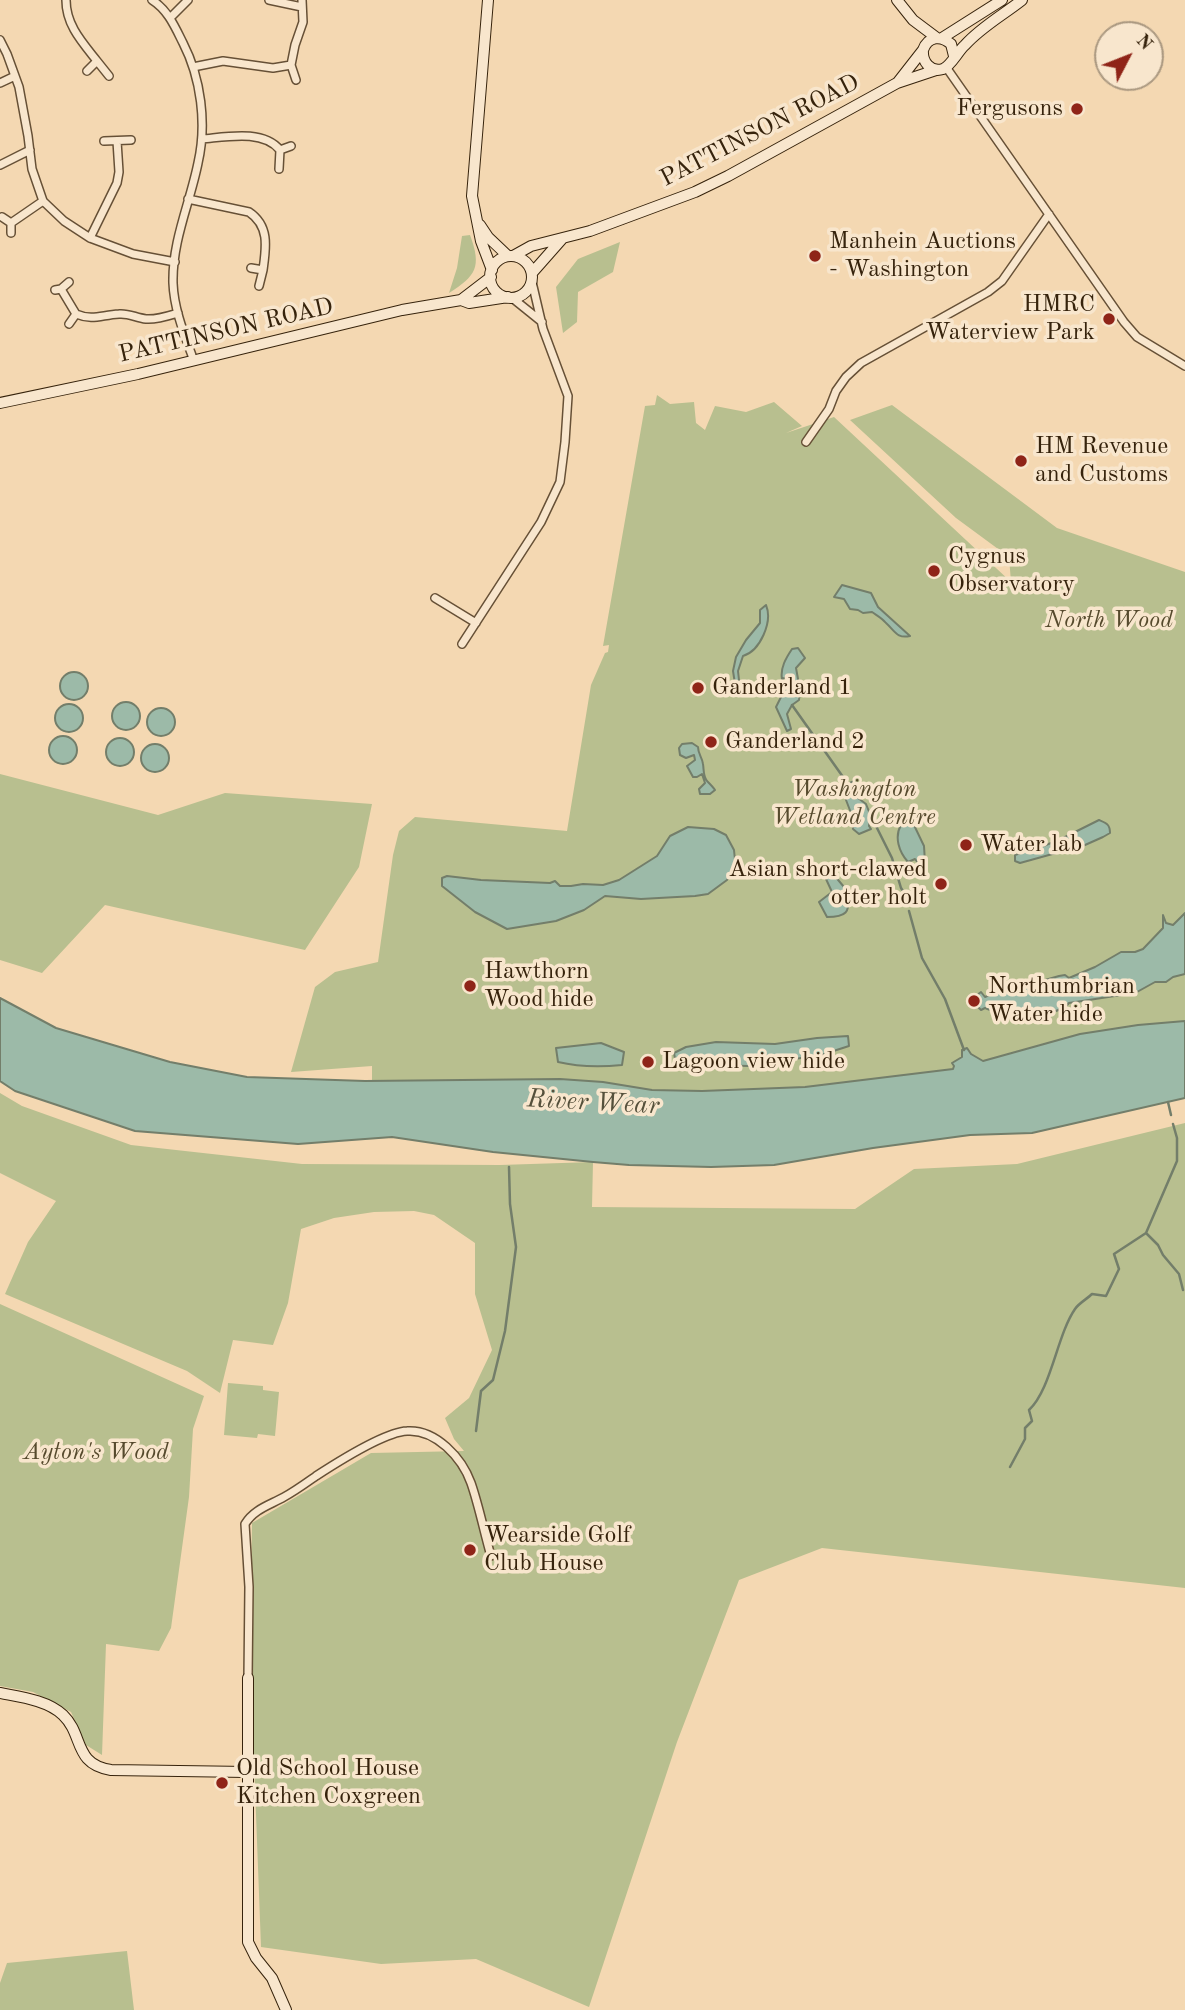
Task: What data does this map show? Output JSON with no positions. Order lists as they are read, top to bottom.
{
  "streets": {
    "street": ["PATTINSON ROAD"]
  },
  "water": ["River Wear"],
  "parks": ["North Wood", "Washington Wetland Centre", "Ayton's Wood"],
  "places": [
    "Fergusons",
    "Manhein Auctions - Washington",
    "HMRC Waterview Park",
    "HM Revenue and Customs",
    "Cygnus Observatory",
    "Ganderland 1",
    "Ganderland 2",
    "Water lab",
    "Asian short-clawed otter holt",
    "Hawthorn Wood hide",
    "Northumbrian Water hide",
    "Lagoon view hide",
    "Wearside Golf Club House",
    "Old School House Kitchen Coxgreen"
  ],
  "north": "top right"
}
